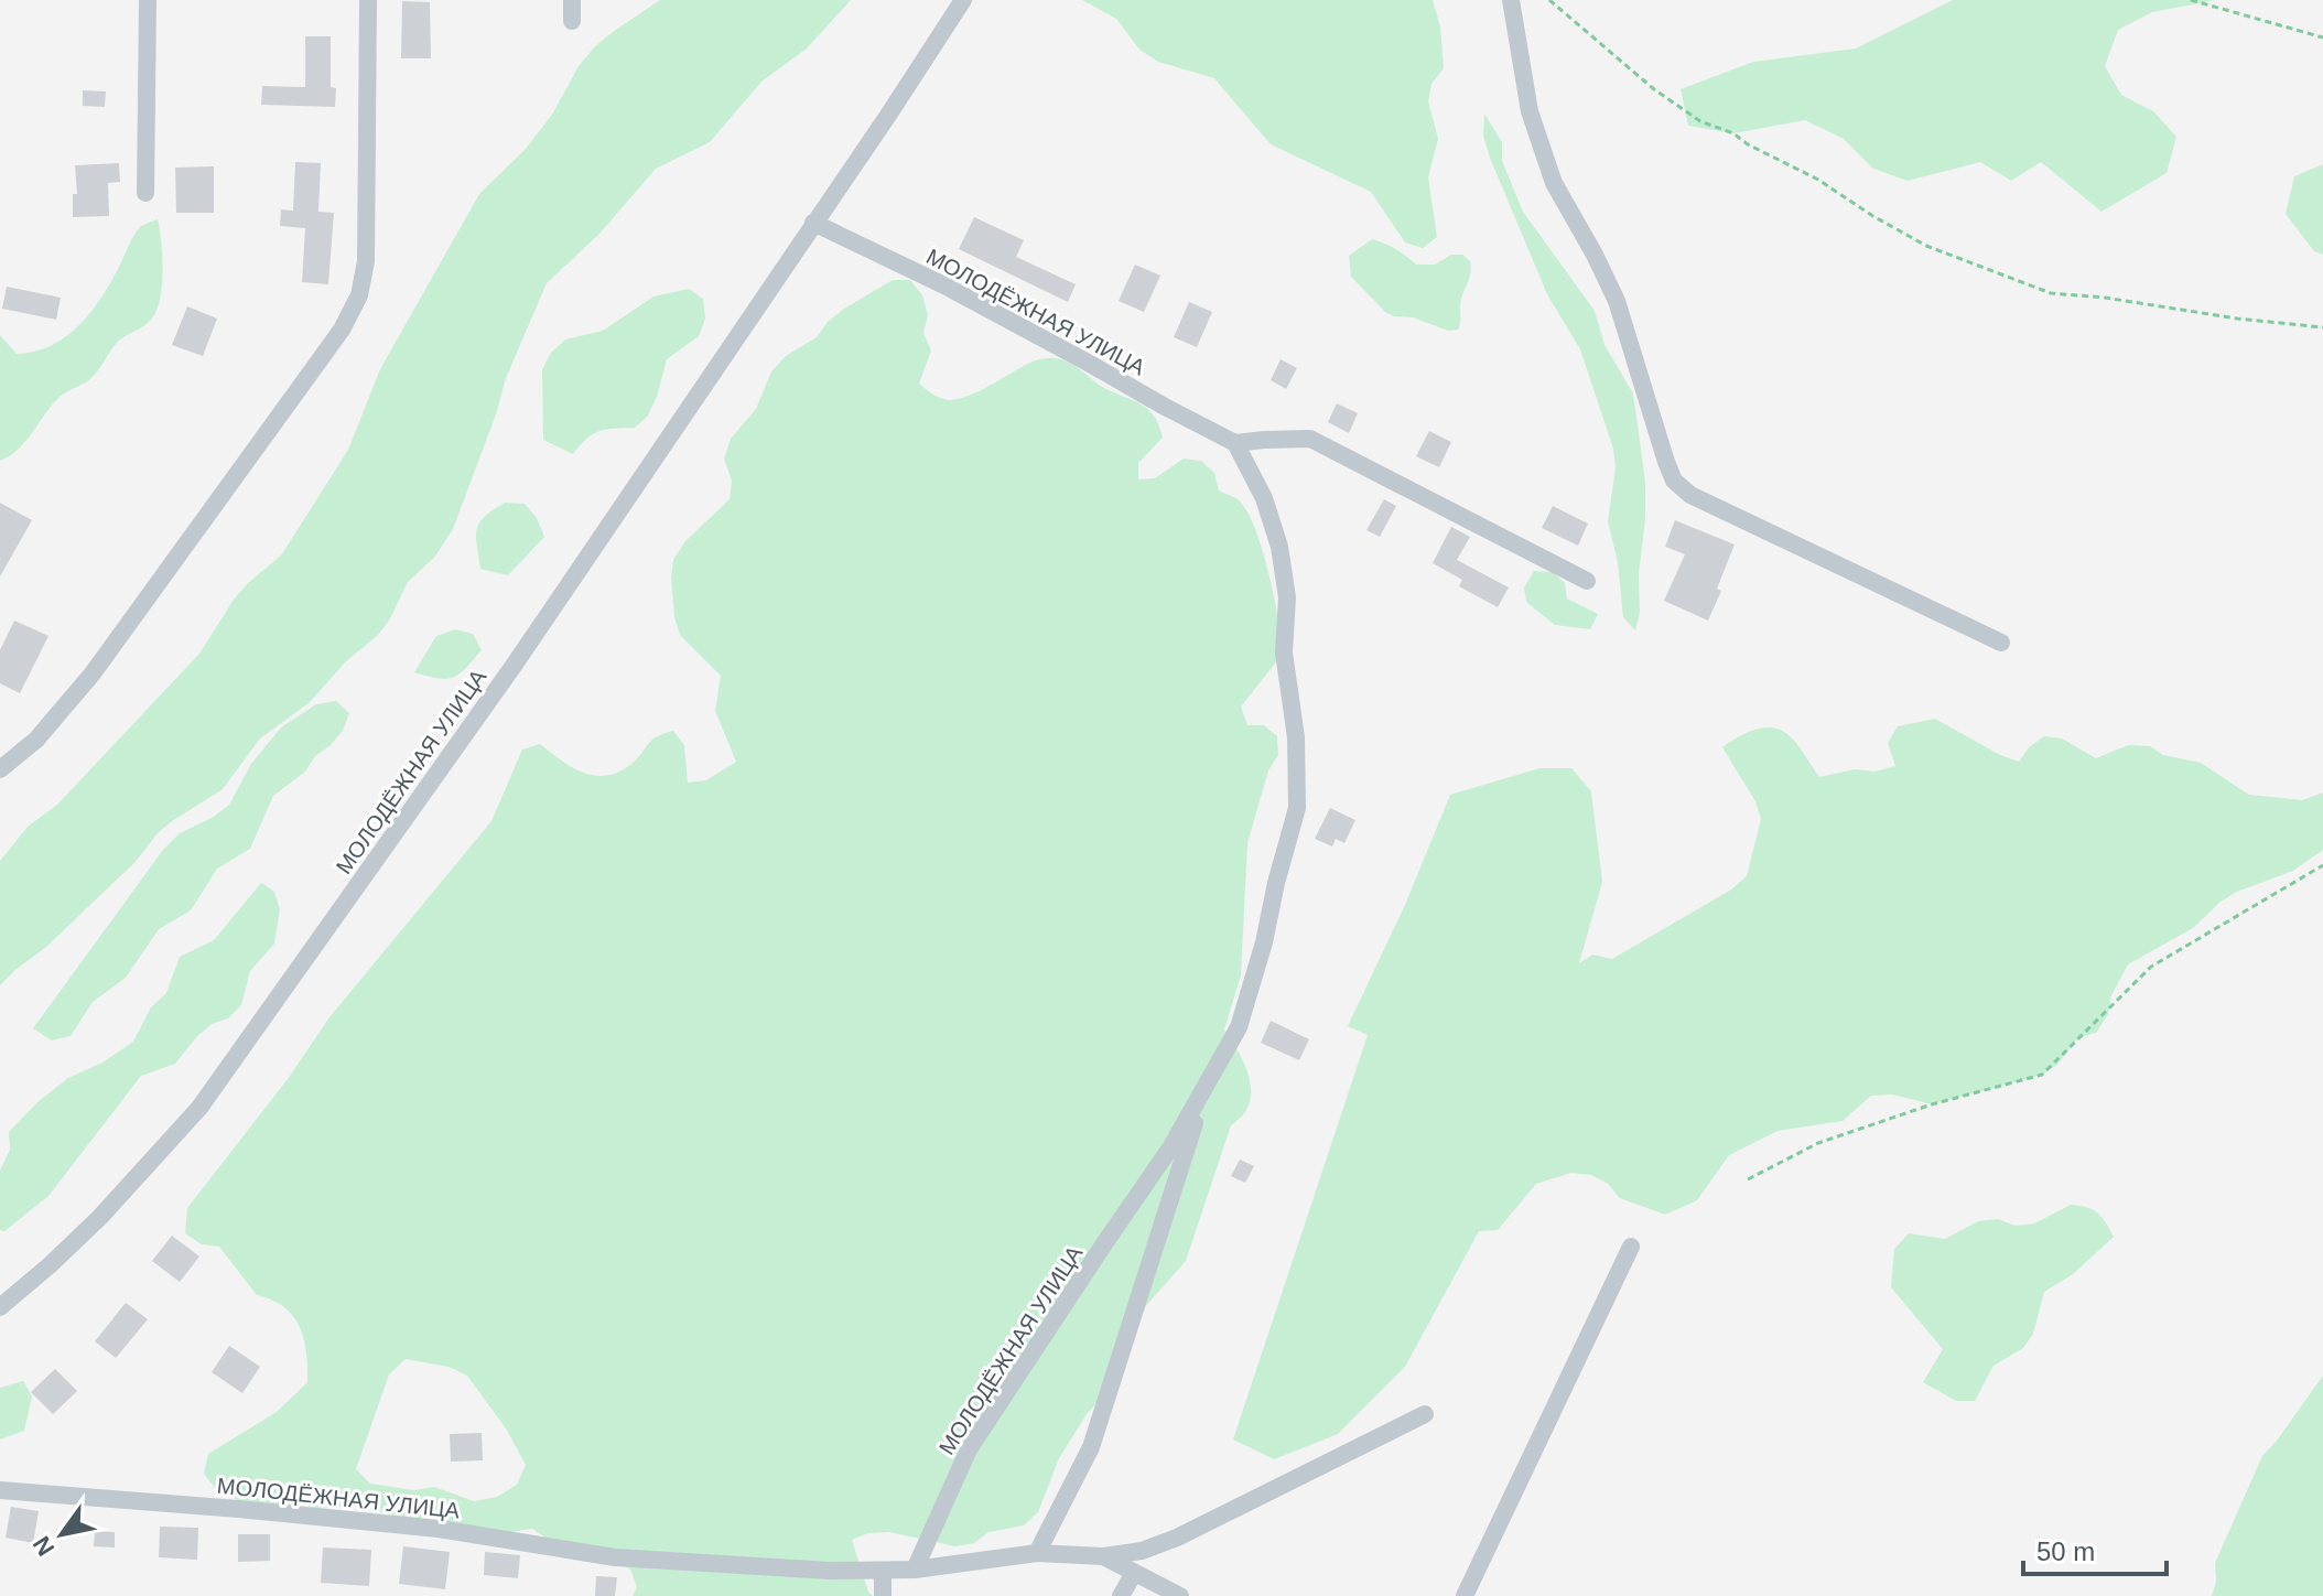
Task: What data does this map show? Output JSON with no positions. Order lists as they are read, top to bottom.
{
  "streets": {
    "street": ["МОЛОДЁЖНАЯ УЛИЦА"]
  },
  "scale_bar": "50 m",
  "north": "bottom left"
}
